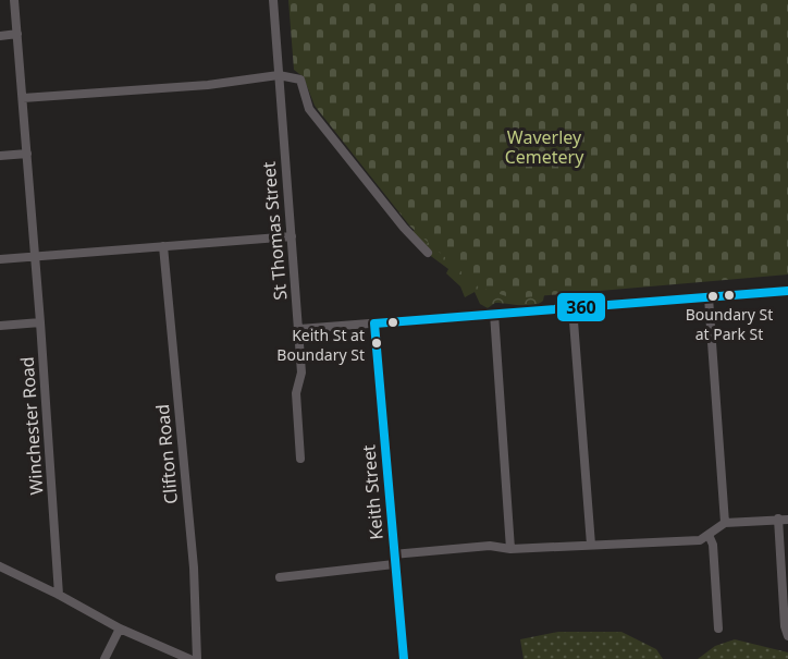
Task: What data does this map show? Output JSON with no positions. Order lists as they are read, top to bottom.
{
  "streets": {
    "street": [
      "St Thomas Street",
      "Winchester Road",
      "Clifton Road",
      "Keith Street"
    ]
  },
  "parks": ["Waverley Cemetery"],
  "places": ["Boundary St at Park St", "Keith St at Boundary St"],
  "lines": ["transit line 360"]
}
